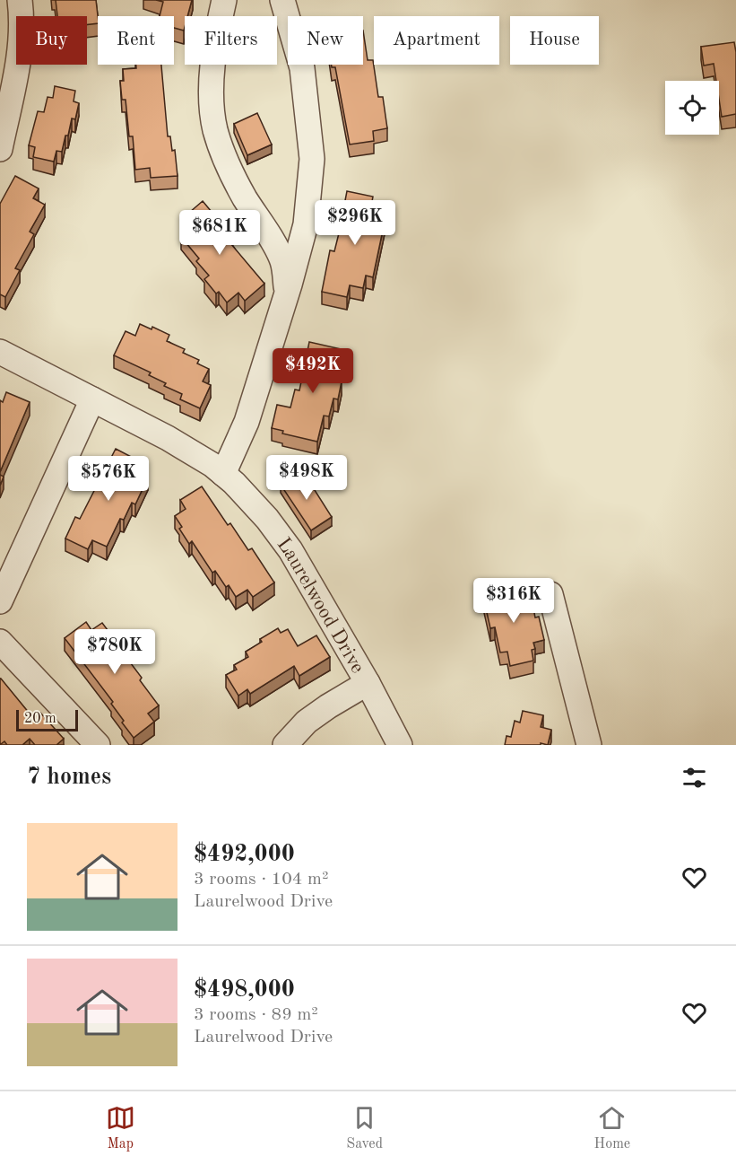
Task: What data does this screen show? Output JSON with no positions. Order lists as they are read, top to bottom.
{
  "streets": {
    "street": ["Laurelwood Drive"]
  },
  "scale_bar": "20 m",
  "page": {
    "chip": [
      "Buy",
      "Rent",
      "Filters",
      "New",
      "Apartment",
      "House"
    ],
    "price": [
      "$296K",
      "$681K",
      "$492K",
      "$498K",
      "$576K",
      "$316K",
      "$780K"
    ],
    "scale": "20 m",
    "heading": "7 homes",
    "list": [
      {
        "name": "$492,000",
        "note": "3 rooms · 104 m² · Laurelwood Drive"
      },
      {
        "name": "$498,000",
        "note": "3 rooms · 89 m² · Laurelwood Drive"
      }
    ],
    "tabs": ["Map", "Saved", "Home"]
  }
}
